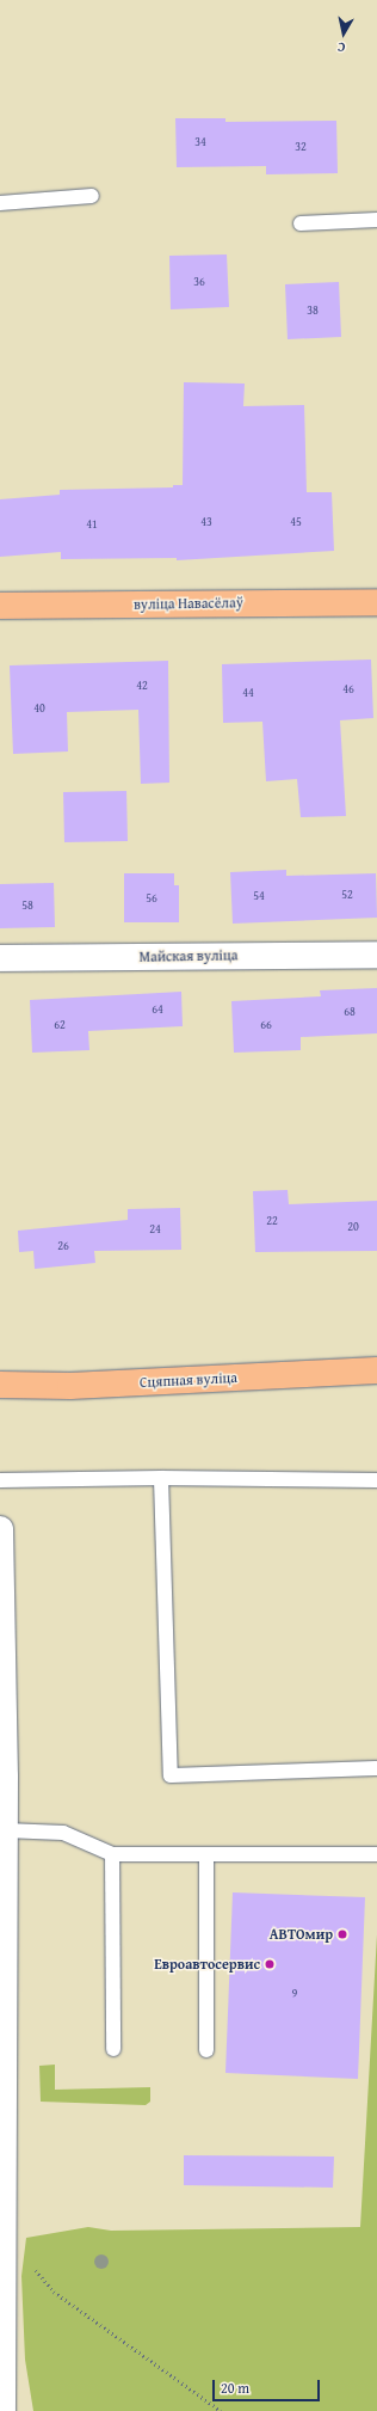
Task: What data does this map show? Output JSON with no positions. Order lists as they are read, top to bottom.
{
  "streets": {
    "main road": ["вуліца Навасёлаў", "Сцяпная вуліца"],
    "street": ["Майская вуліца"]
  },
  "places": ["АВТОмир", "Евроавтосервис"],
  "house_numbers": [
    "34",
    "32",
    "36",
    "38",
    "43",
    "45",
    "41",
    "42",
    "46",
    "44",
    "40",
    "52",
    "54",
    "56",
    "58",
    "64",
    "68",
    "62",
    "66",
    "22",
    "20",
    "24",
    "26",
    "9"
  ],
  "scale_bar": "20 m",
  "north": "bottom"
}
